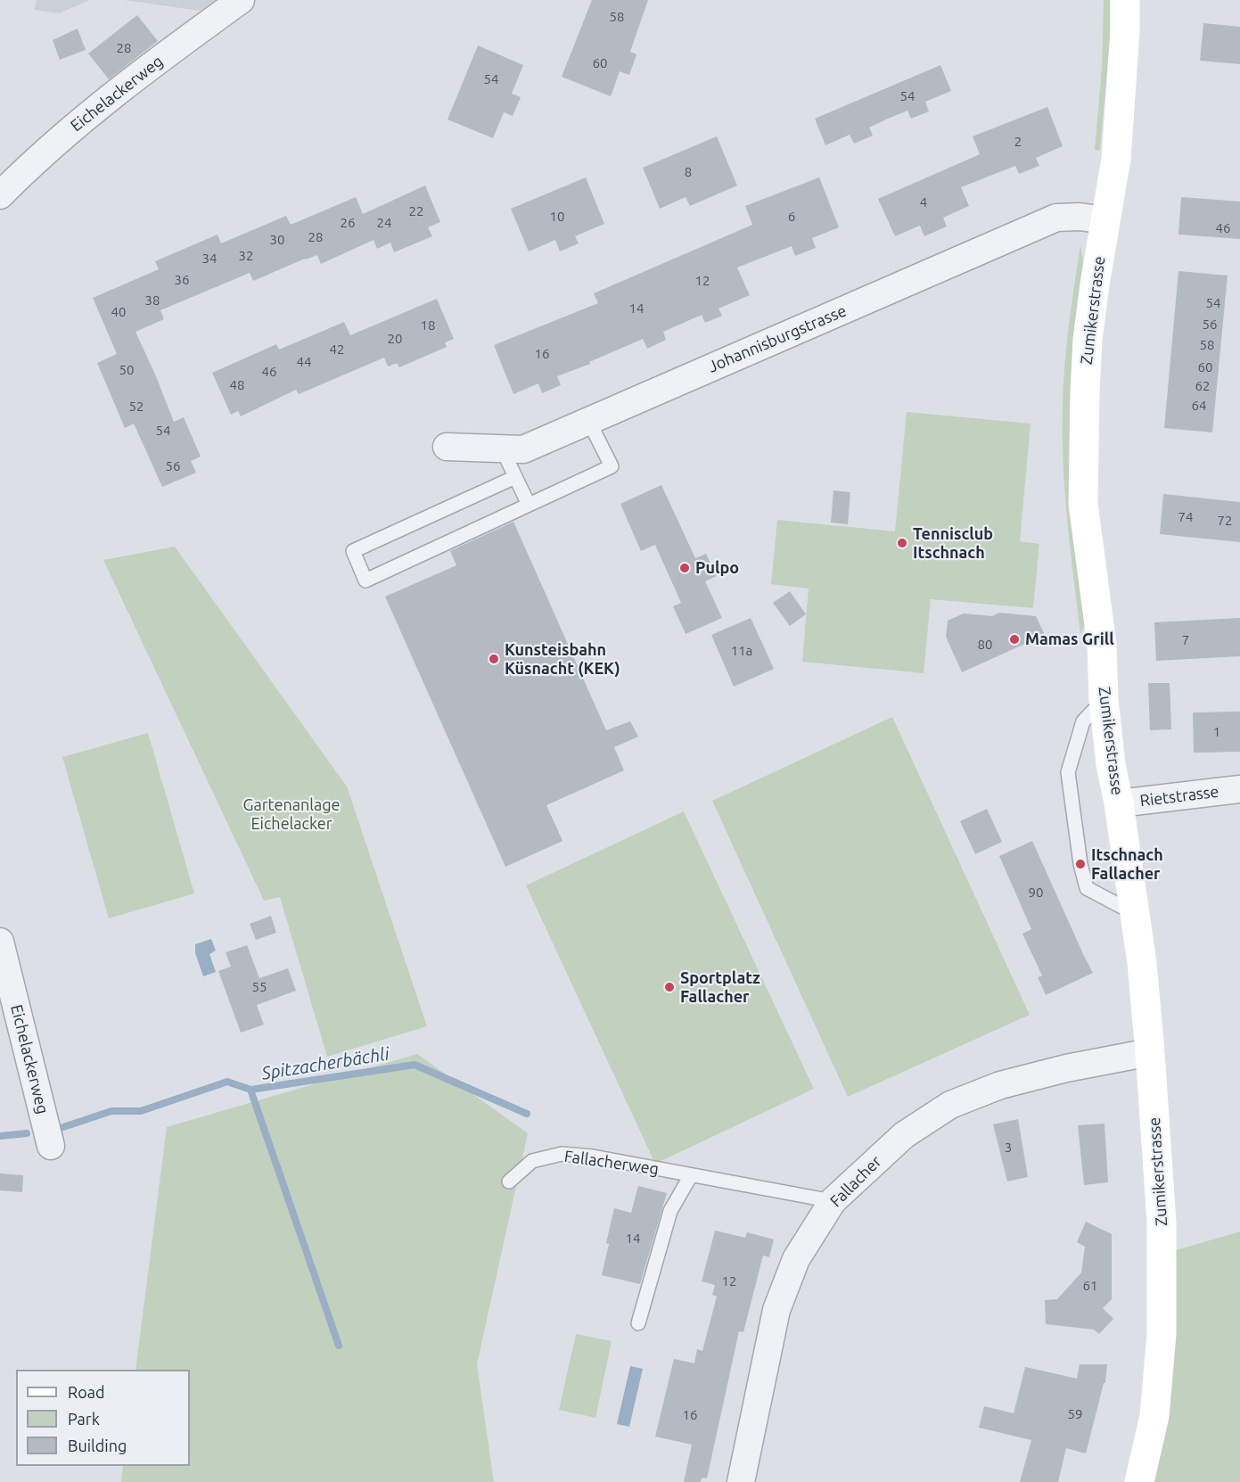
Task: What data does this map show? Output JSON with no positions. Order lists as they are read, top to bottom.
{
  "streets": {
    "main road": ["Zumikerstrasse"],
    "street": [
      "Eichelackerweg",
      "Johannisburgstrasse",
      "Rietstrasse",
      "Fallacher"
    ],
    "lane": ["Fallacherweg"]
  },
  "crossings": [
    ["Zumikerstrasse", "Johannisburgstrasse"],
    ["Zumikerstrasse", "Rietstrasse"],
    ["Zumikerstrasse", "Fallacher"],
    ["Fallacherweg", "Fallacher"]
  ],
  "water": ["Spitzacherbächli"],
  "parks": ["Gartenanlage Eichelacker"],
  "places": [
    "Tennisclub Itschnach",
    "Pulpo",
    "Mamas Grill",
    "Kunsteisbahn Küsnacht (KEK)",
    "Itschnach Fallacher",
    "Sportplatz Fallacher"
  ],
  "house_numbers": [
    "58",
    "28",
    "60",
    "54",
    "54",
    "2",
    "8",
    "4",
    "22",
    "10",
    "6",
    "26",
    "24",
    "46",
    "28",
    "30",
    "32",
    "34",
    "36",
    "12",
    "38",
    "54",
    "14",
    "40",
    "56",
    "18",
    "20",
    "58",
    "42",
    "16",
    "44",
    "60",
    "50",
    "46",
    "48",
    "62",
    "64",
    "52",
    "54",
    "56",
    "74",
    "72",
    "7",
    "80",
    "11a",
    "1",
    "90",
    "55",
    "3",
    "14",
    "12",
    "61",
    "59",
    "16"
  ],
  "legend": ["Road", "Park", "Building"]
}
